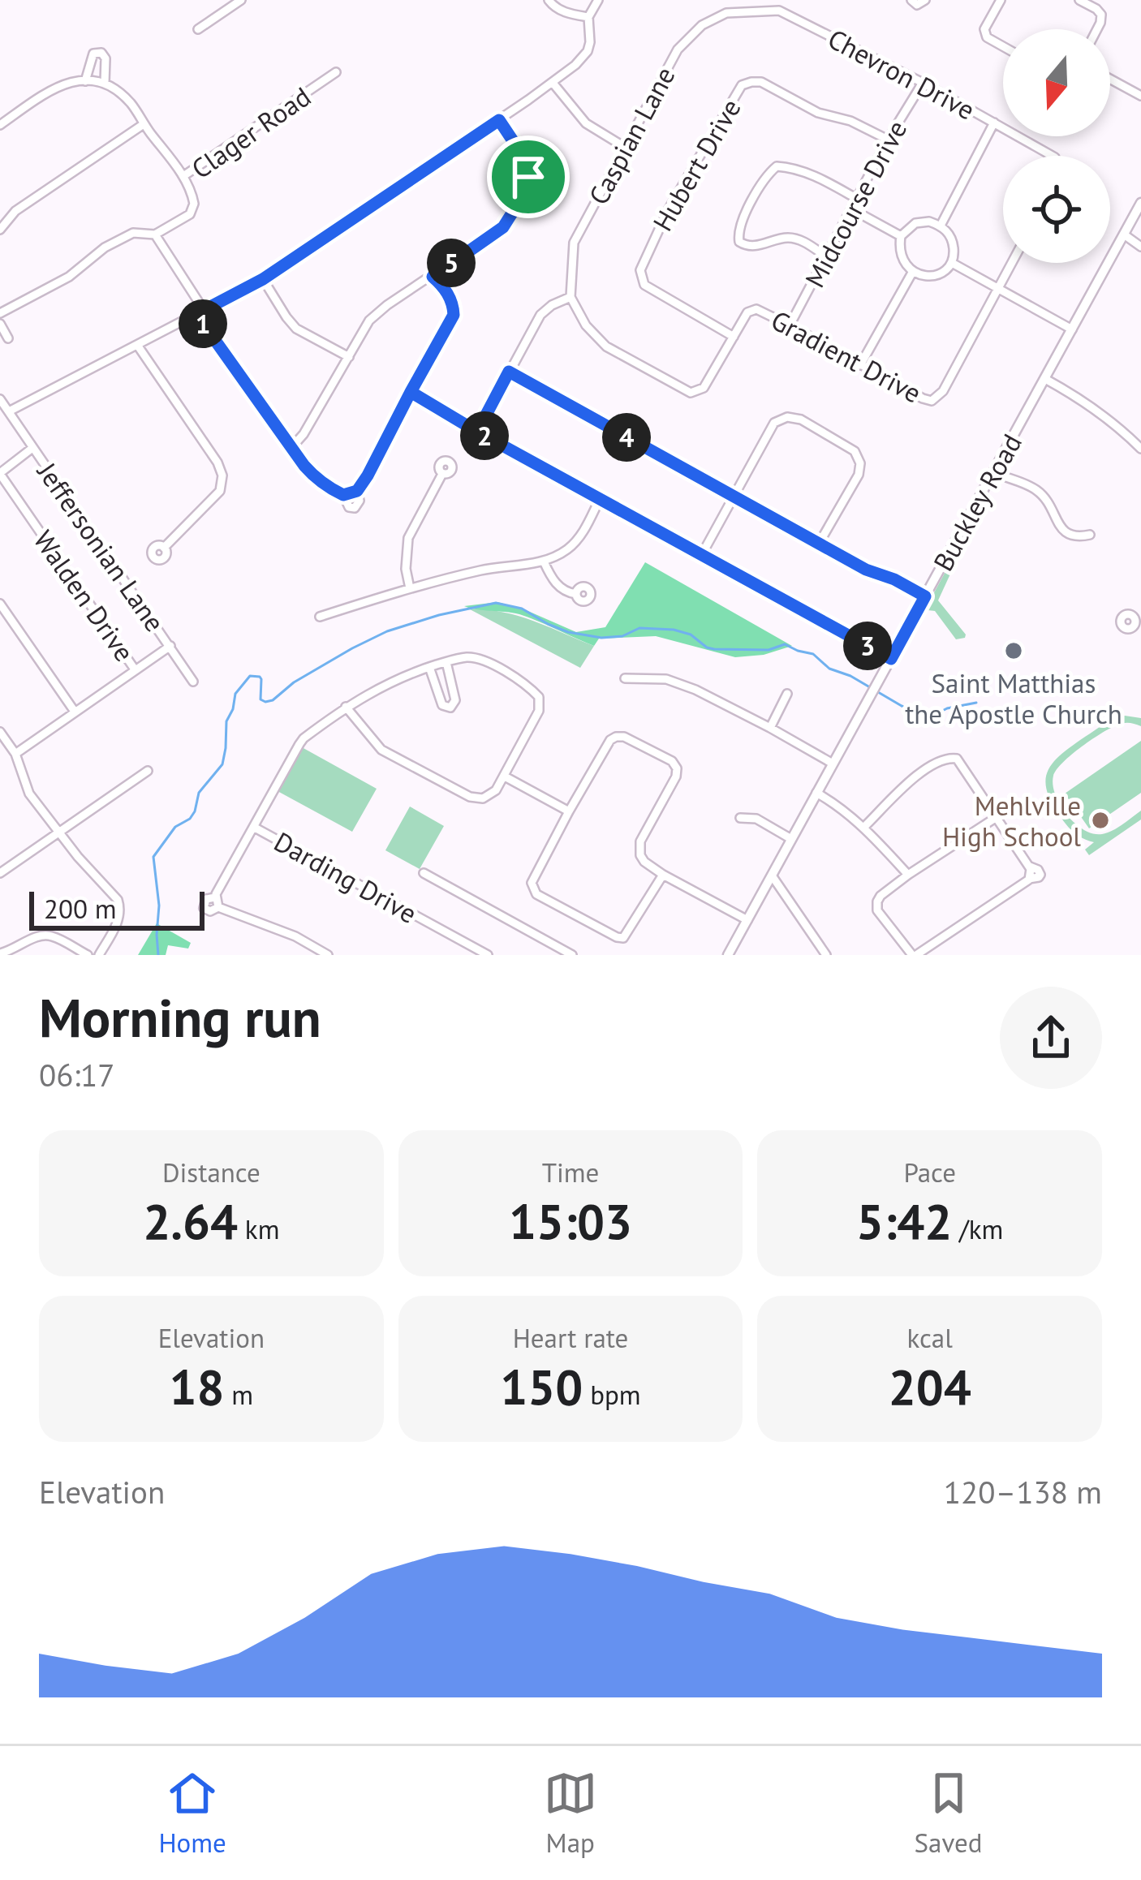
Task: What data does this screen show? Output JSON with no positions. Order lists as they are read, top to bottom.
{
  "streets": {
    "street": [
      "Chevron Drive",
      "Clager Road",
      "Caspian Lane",
      "Hubert Drive",
      "Midcourse Drive",
      "Gradient Drive",
      "Buckley Road",
      "Jeffersonian Lane",
      "Walden Drive",
      "Darding Drive"
    ]
  },
  "crossings": [
    ["Chevron Drive", "Caspian Lane"],
    ["Chevron Drive", "Midcourse Drive"],
    ["Caspian Lane", "Gradient Drive"],
    ["Hubert Drive", "Midcourse Drive"],
    ["Hubert Drive", "Gradient Drive"],
    ["Midcourse Drive", "Gradient Drive"]
  ],
  "places": ["Saint Matthias the Apostle Church", "Mehlville High School"],
  "scale_bar": "200 m",
  "north": "bottom",
  "page": {
    "pins": [
      "5",
      "1",
      "2",
      "4",
      "3"
    ],
    "scale": "200 m",
    "heading": ["Morning run", "06:17"],
    "stats": [
      ["Distance", "2.64 km"],
      ["Time", "15:03"],
      ["Pace", "5:42 /km"],
      ["Elevation", "18 m"],
      ["Heart rate", "150 bpm"],
      ["kcal", "204"]
    ],
    "chart": ["Elevation", "120–138 m"],
    "tabs": ["Home", "Map", "Saved"]
  }
}
